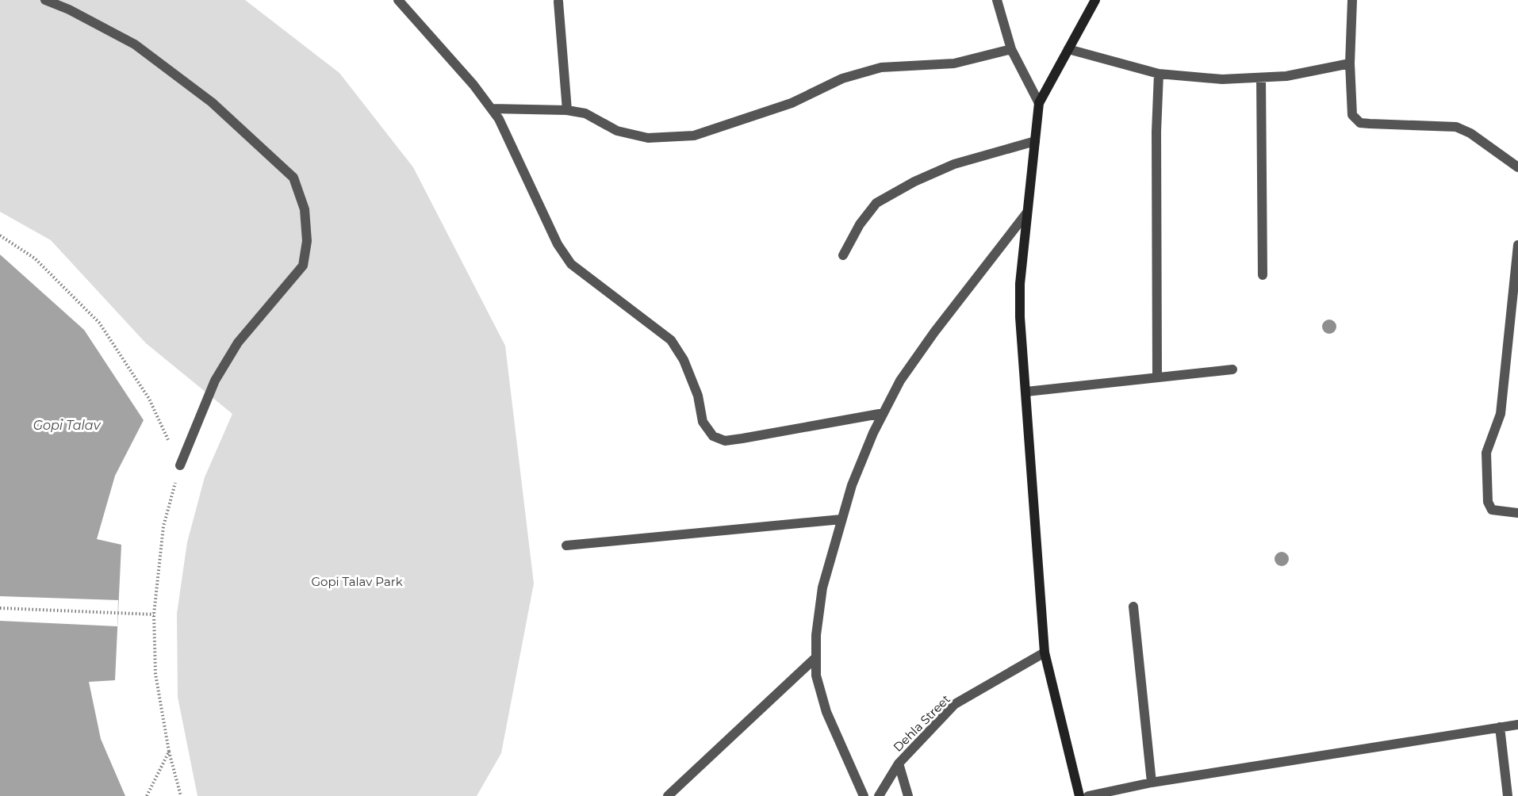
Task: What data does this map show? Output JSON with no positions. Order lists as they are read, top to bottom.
{
  "streets": {
    "street": ["Dehla Street"]
  },
  "water": ["Gopi Talav"],
  "parks": ["Gopi Talav Park"]
}
